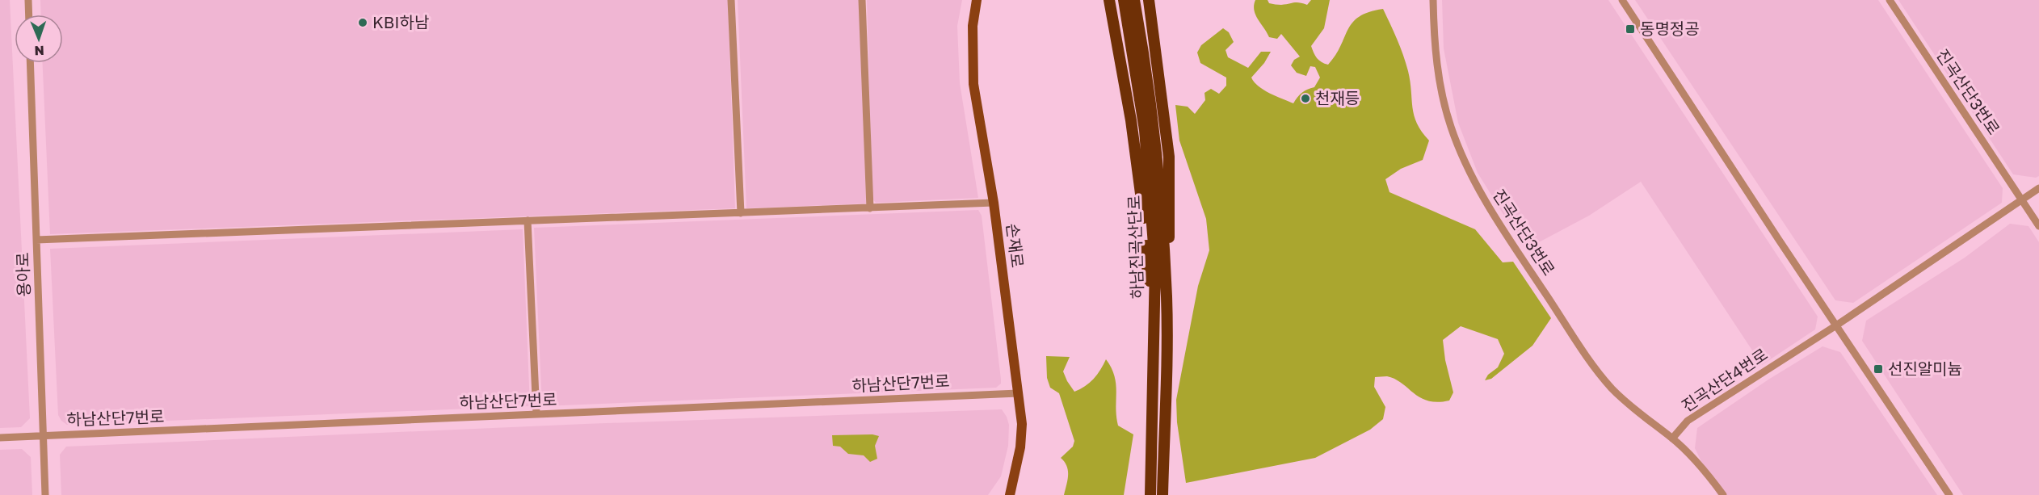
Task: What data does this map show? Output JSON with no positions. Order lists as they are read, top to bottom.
{
  "streets": {
    "highway": ["하남진곡산단로"],
    "main road": ["손재로"],
    "street": [
      "진곡산단3번로",
      "용아로",
      "진곡산단4번로",
      "하남산단7번로"
    ]
  },
  "crossings": [
    ["진곡산단3번로", "진곡산단4번로"],
    ["손재로", "하남산단7번로"],
    ["용아로", "하남산단7번로"]
  ],
  "places": {
    "other": ["KBI하남", "천재등"],
    "transit": ["동명정공", "선진알미늄"]
  },
  "north": "bottom"
}
